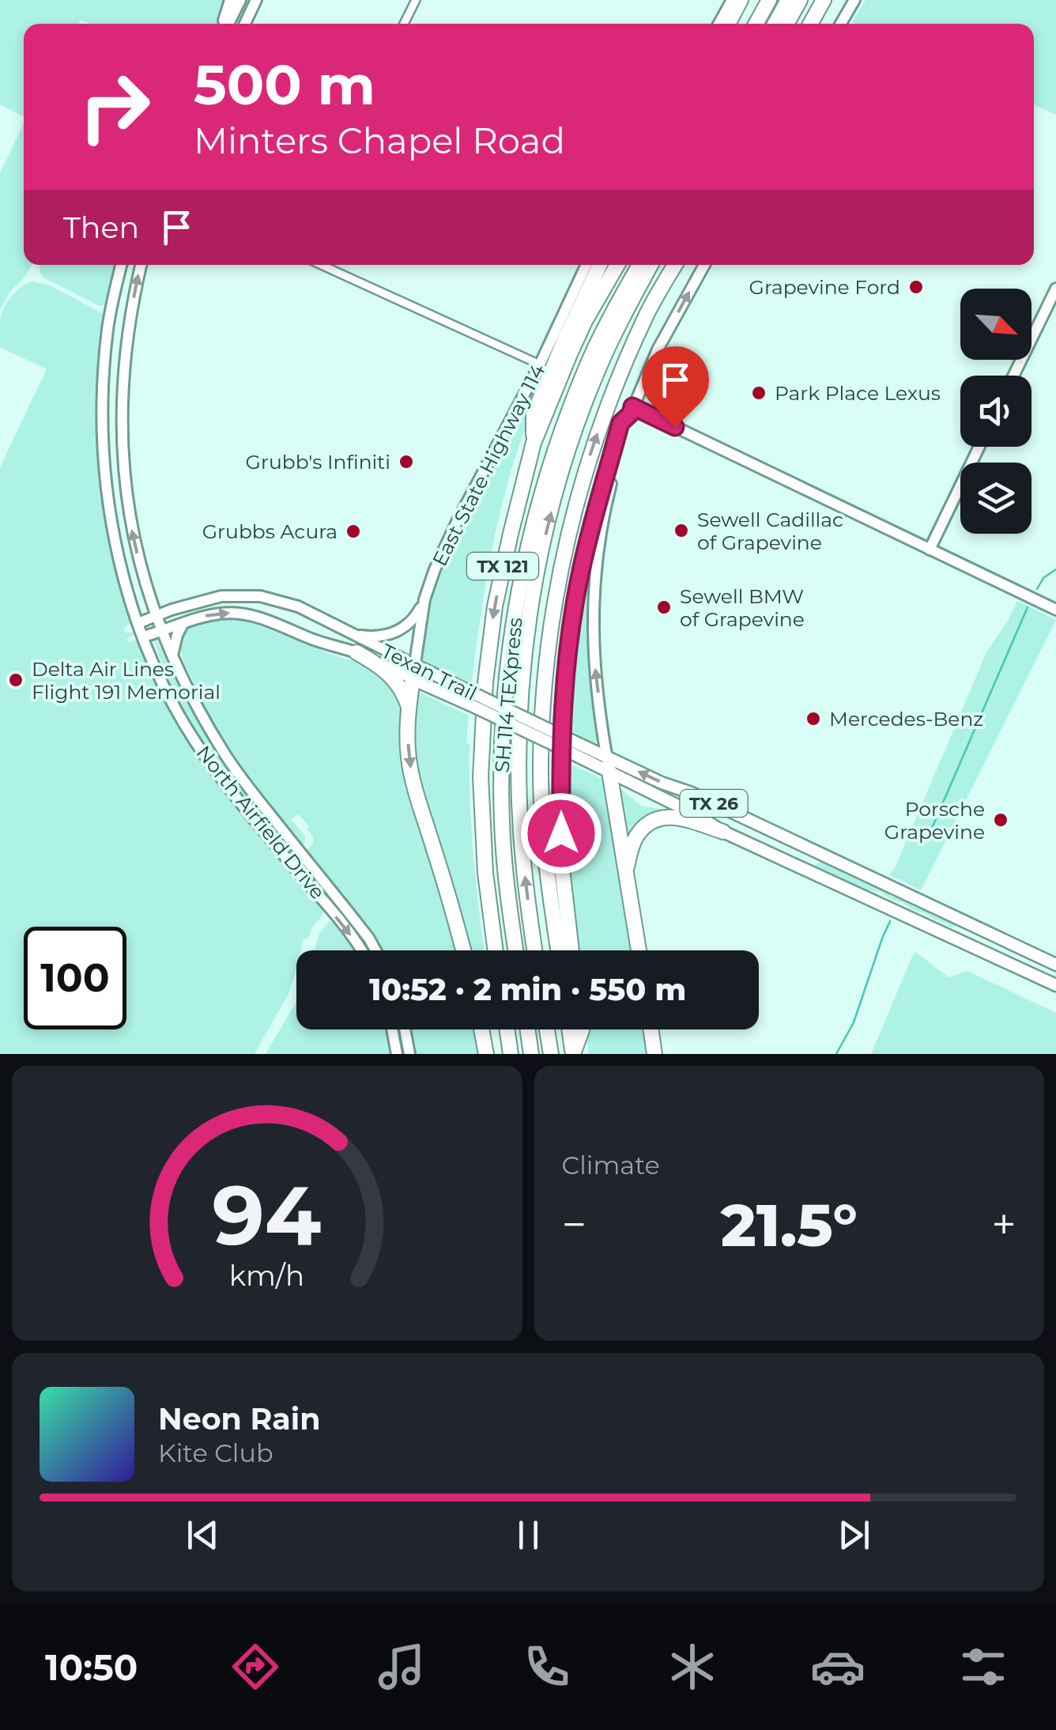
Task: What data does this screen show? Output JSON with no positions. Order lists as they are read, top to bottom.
{
  "streets": {
    "highway": ["TX 121", "SH 114 TEXpress"],
    "main road": [
      "East State Highway 114",
      "Texan Trail",
      "TX 26",
      "North Airfield Drive"
    ]
  },
  "crossings": [
    ["East State Highway 114", "Texan Trail"],
    ["Texan Trail", "North Airfield Drive"]
  ],
  "places": [
    "Grapevine Ford",
    "Park Place Lexus",
    "Grubb's Infiniti",
    "Sewell Cadillac of Grapevine",
    "Grubbs Acura",
    "Sewell BMW of Grapevine",
    "Delta Air Lines Flight 191 Memorial",
    "Mercedes-Benz",
    "Porsche Grapevine"
  ],
  "north": "bottom right",
  "page": {
    "turn": ["500 m", "Minters Chapel Road"],
    "then": "Then",
    "limit": "100",
    "trip": "10:52 · 2 min · 550 m",
    "tile": "Climate",
    "heat": ["−", "21.5°", "+"],
    "song": ["Neon Rain", "Kite Club"],
    "tabs": "10:50",
    "gauge": ["94", "km/h"]
  }
}
